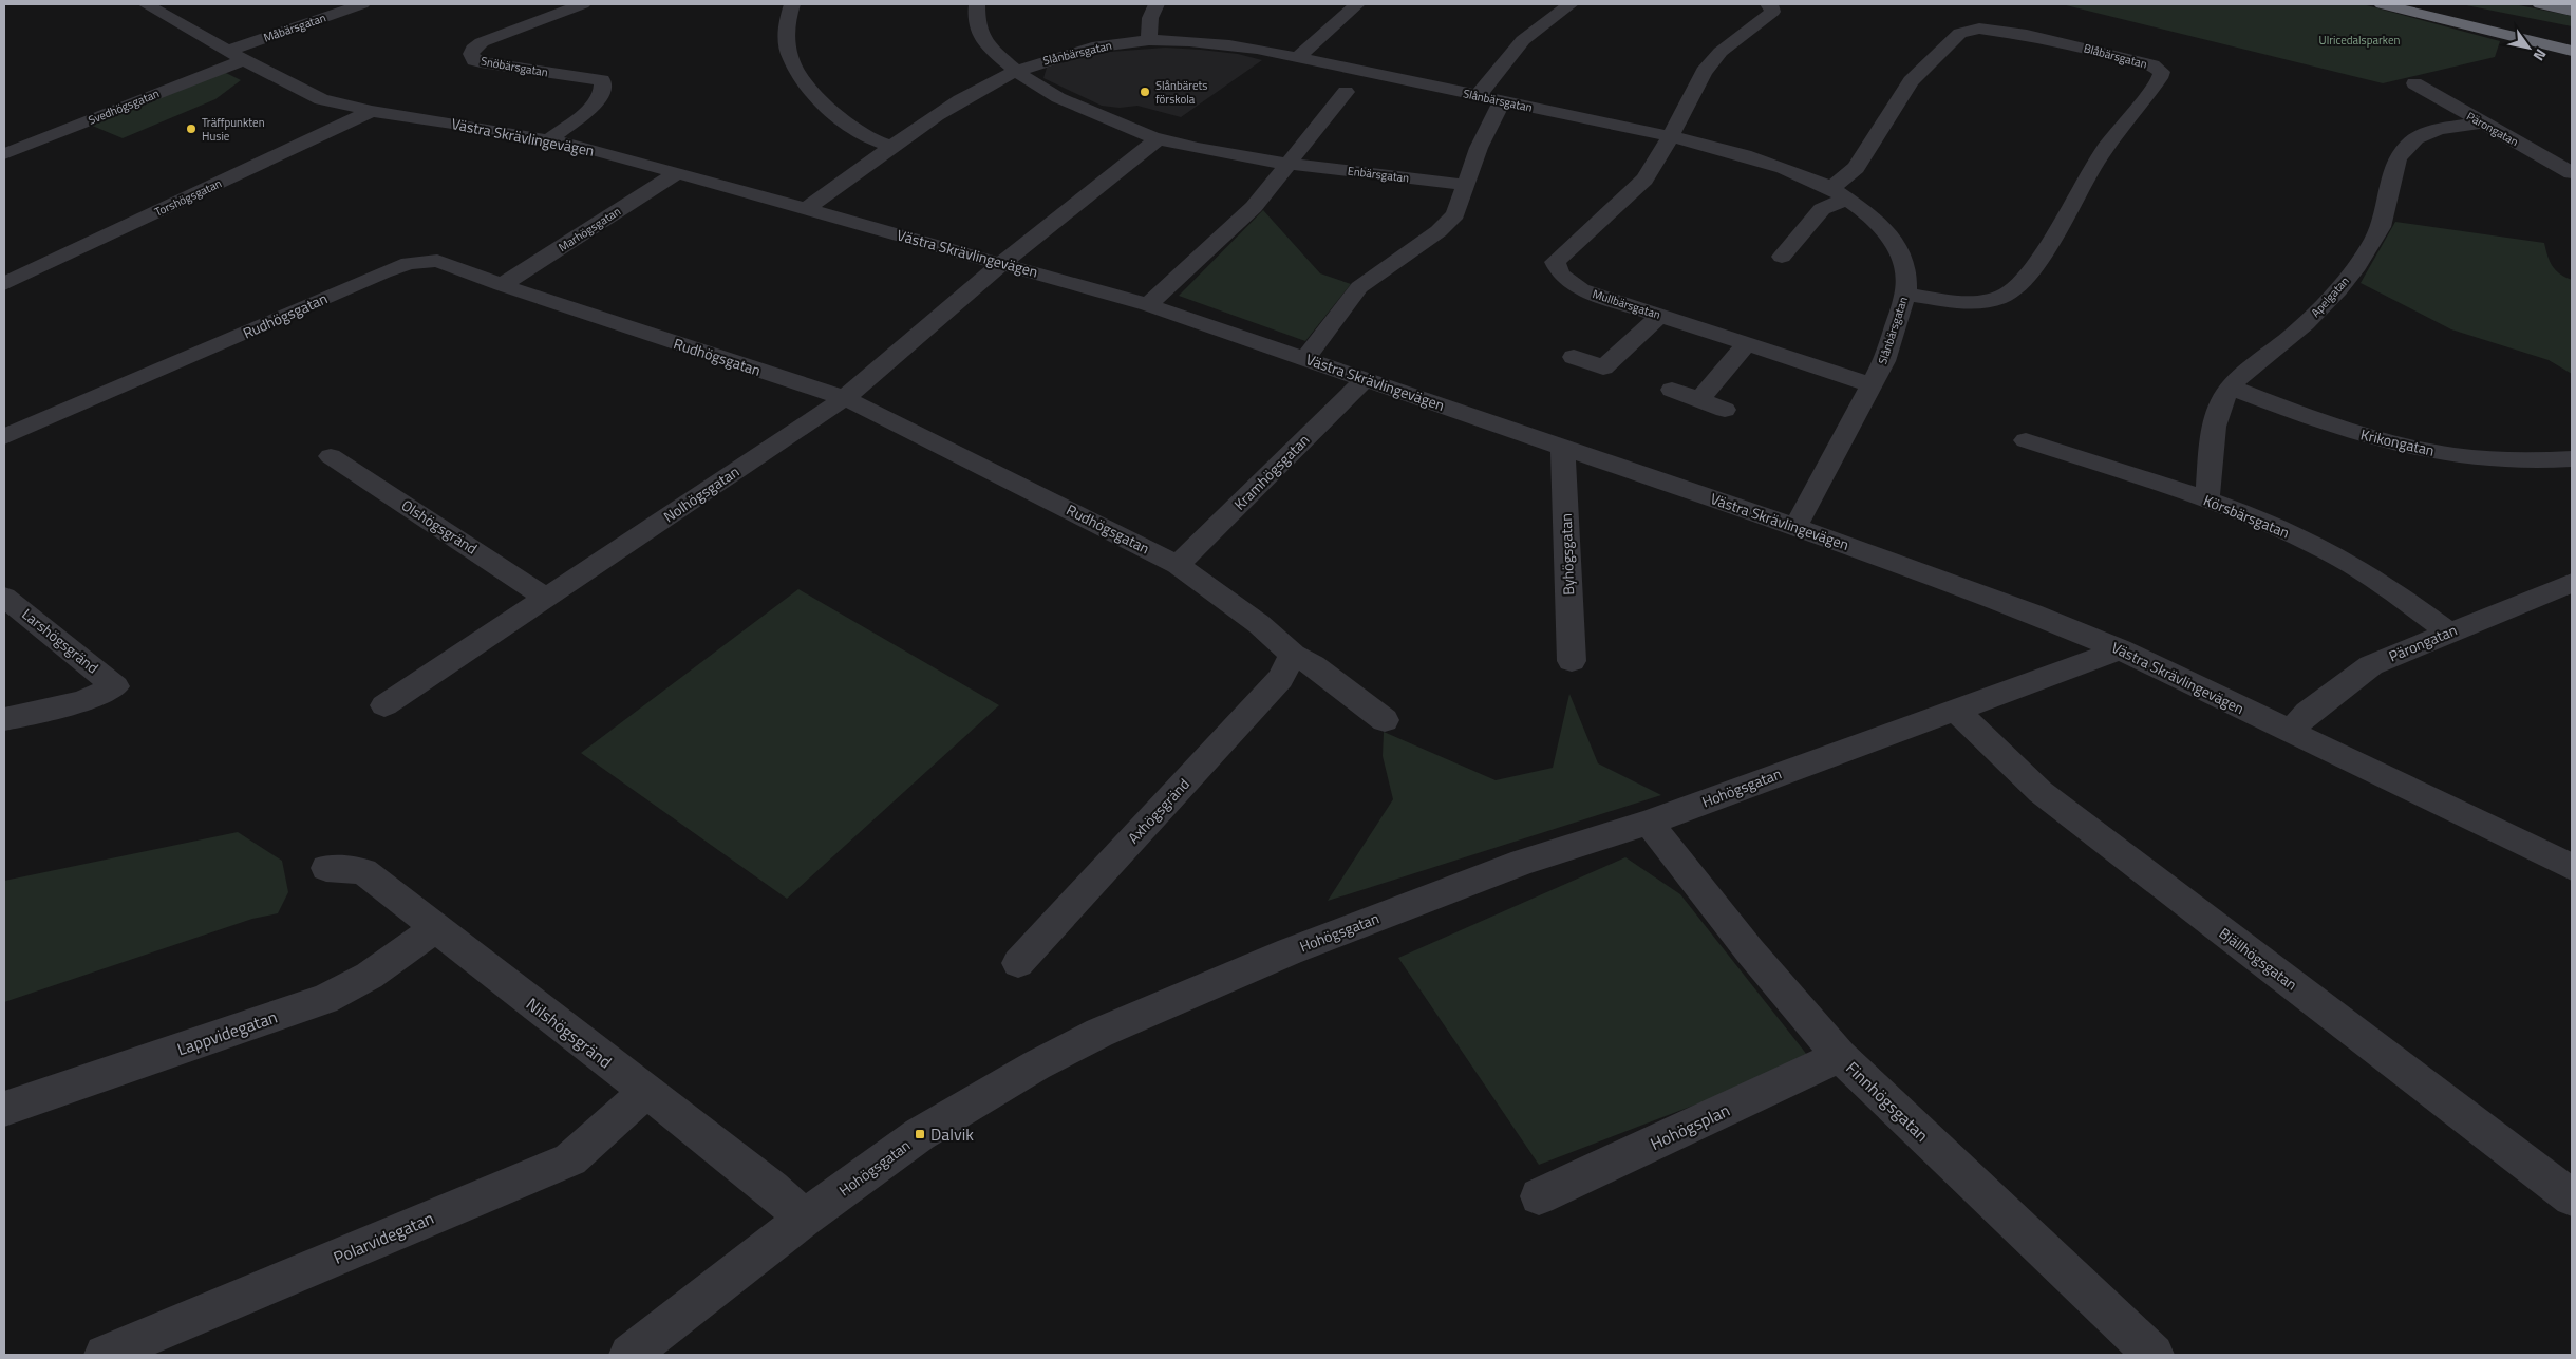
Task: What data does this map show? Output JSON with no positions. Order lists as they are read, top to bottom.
{
  "streets": {
    "street": [
      "Måbärsgatan",
      "Slånbärsgatan",
      "Blåbärsgatan",
      "Snöbärsgatan",
      "Svedhögsgatan",
      "Pärongatan",
      "Västra Skrävlingevägen",
      "Enbärsgatan",
      "Torshögsgatan",
      "Marhögsgatan",
      "Apelgatan",
      "Mullbärsgatan",
      "Rudhögsgatan",
      "Krikongatan",
      "Kramhögsgatan",
      "Nolhögsgatan",
      "Körsbärsgatan",
      "Olshögsgränd",
      "Byhögsgatan",
      "Larshögsgränd",
      "Hohögsgatan",
      "Axhögsgränd",
      "Bjällhögsgatan",
      "Lappvidegatan",
      "Nilshögsgränd",
      "Finnhögsgatan",
      "Hohögsplan",
      "Polarvidegatan"
    ]
  },
  "crossings": [
    ["Måbärsgatan", "Svedhögsgatan"],
    ["Måbärsgatan", "Västra Skrävlingevägen"],
    ["Slånbärsgatan", "Blåbärsgatan"],
    ["Slånbärsgatan", "Västra Skrävlingevägen"],
    ["Slånbärsgatan", "Enbärsgatan"],
    ["Slånbärsgatan", "Mullbärsgatan"],
    ["Snöbärsgatan", "Västra Skrävlingevägen"],
    ["Svedhögsgatan", "Västra Skrävlingevägen"],
    ["Pärongatan", "Västra Skrävlingevägen"],
    ["Pärongatan", "Apelgatan"],
    ["Pärongatan", "Körsbärsgatan"],
    ["Västra Skrävlingevägen", "Torshögsgatan"],
    ["Västra Skrävlingevägen", "Marhögsgatan"],
    ["Västra Skrävlingevägen", "Kramhögsgatan"],
    ["Västra Skrävlingevägen", "Nolhögsgatan"],
    ["Västra Skrävlingevägen", "Byhögsgatan"],
    ["Västra Skrävlingevägen", "Hohögsgatan"],
    ["Enbärsgatan", "Nolhögsgatan"],
    ["Marhögsgatan", "Rudhögsgatan"],
    ["Apelgatan", "Krikongatan"],
    ["Apelgatan", "Körsbärsgatan"],
    ["Rudhögsgatan", "Kramhögsgatan"],
    ["Rudhögsgatan", "Nolhögsgatan"],
    ["Rudhögsgatan", "Axhögsgränd"],
    ["Nolhögsgatan", "Olshögsgränd"],
    ["Hohögsgatan", "Bjällhögsgatan"],
    ["Hohögsgatan", "Nilshögsgränd"],
    ["Hohögsgatan", "Finnhögsgatan"],
    ["Lappvidegatan", "Nilshögsgränd"],
    ["Nilshögsgränd", "Polarvidegatan"],
    ["Finnhögsgatan", "Hohögsplan"]
  ],
  "parks": ["Ulricedalsparken"],
  "places": {
    "other": ["Slånbärets förskola", "Träffpunkten Husie"],
    "transit": ["Dalvik"]
  },
  "north": "bottom right"
}
